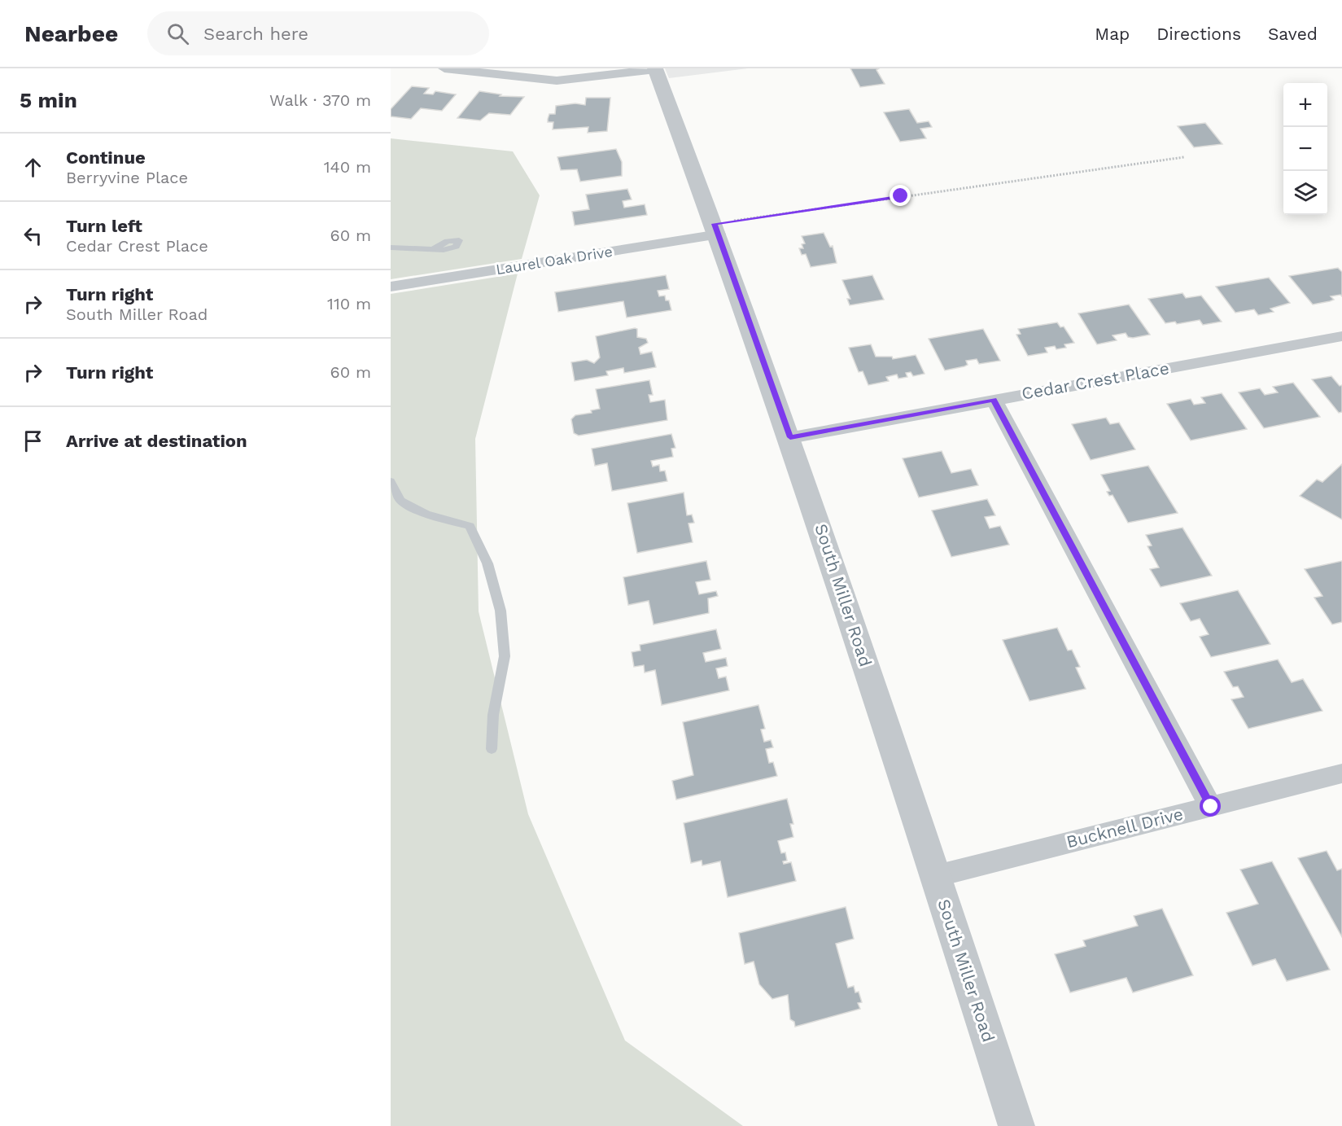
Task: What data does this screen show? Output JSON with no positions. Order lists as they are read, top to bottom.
{
  "streets": {
    "street": [
      "Laurel Oak Drive",
      "Cedar Crest Place",
      "South Miller Road",
      "Bucknell Drive"
    ]
  },
  "crossings": [
    ["Laurel Oak Drive", "South Miller Road"],
    ["Cedar Crest Place", "South Miller Road"],
    ["South Miller Road", "Bucknell Drive"]
  ],
  "page": {
    "header": "Nearbee",
    "search": "Search here",
    "nav": ["Map", "Directions", "Saved"],
    "heading": ["5 min", "Walk · 370 m"],
    "map_buttons": ["+", "−"],
    "list": [
      ["Continue", "Berryvine Place", "140 m"],
      ["Turn left", "Cedar Crest Place", "60 m"],
      ["Turn right", "South Miller Road", "110 m"],
      ["Turn right", "60 m"],
      "Arrive at destination"
    ]
  }
}
